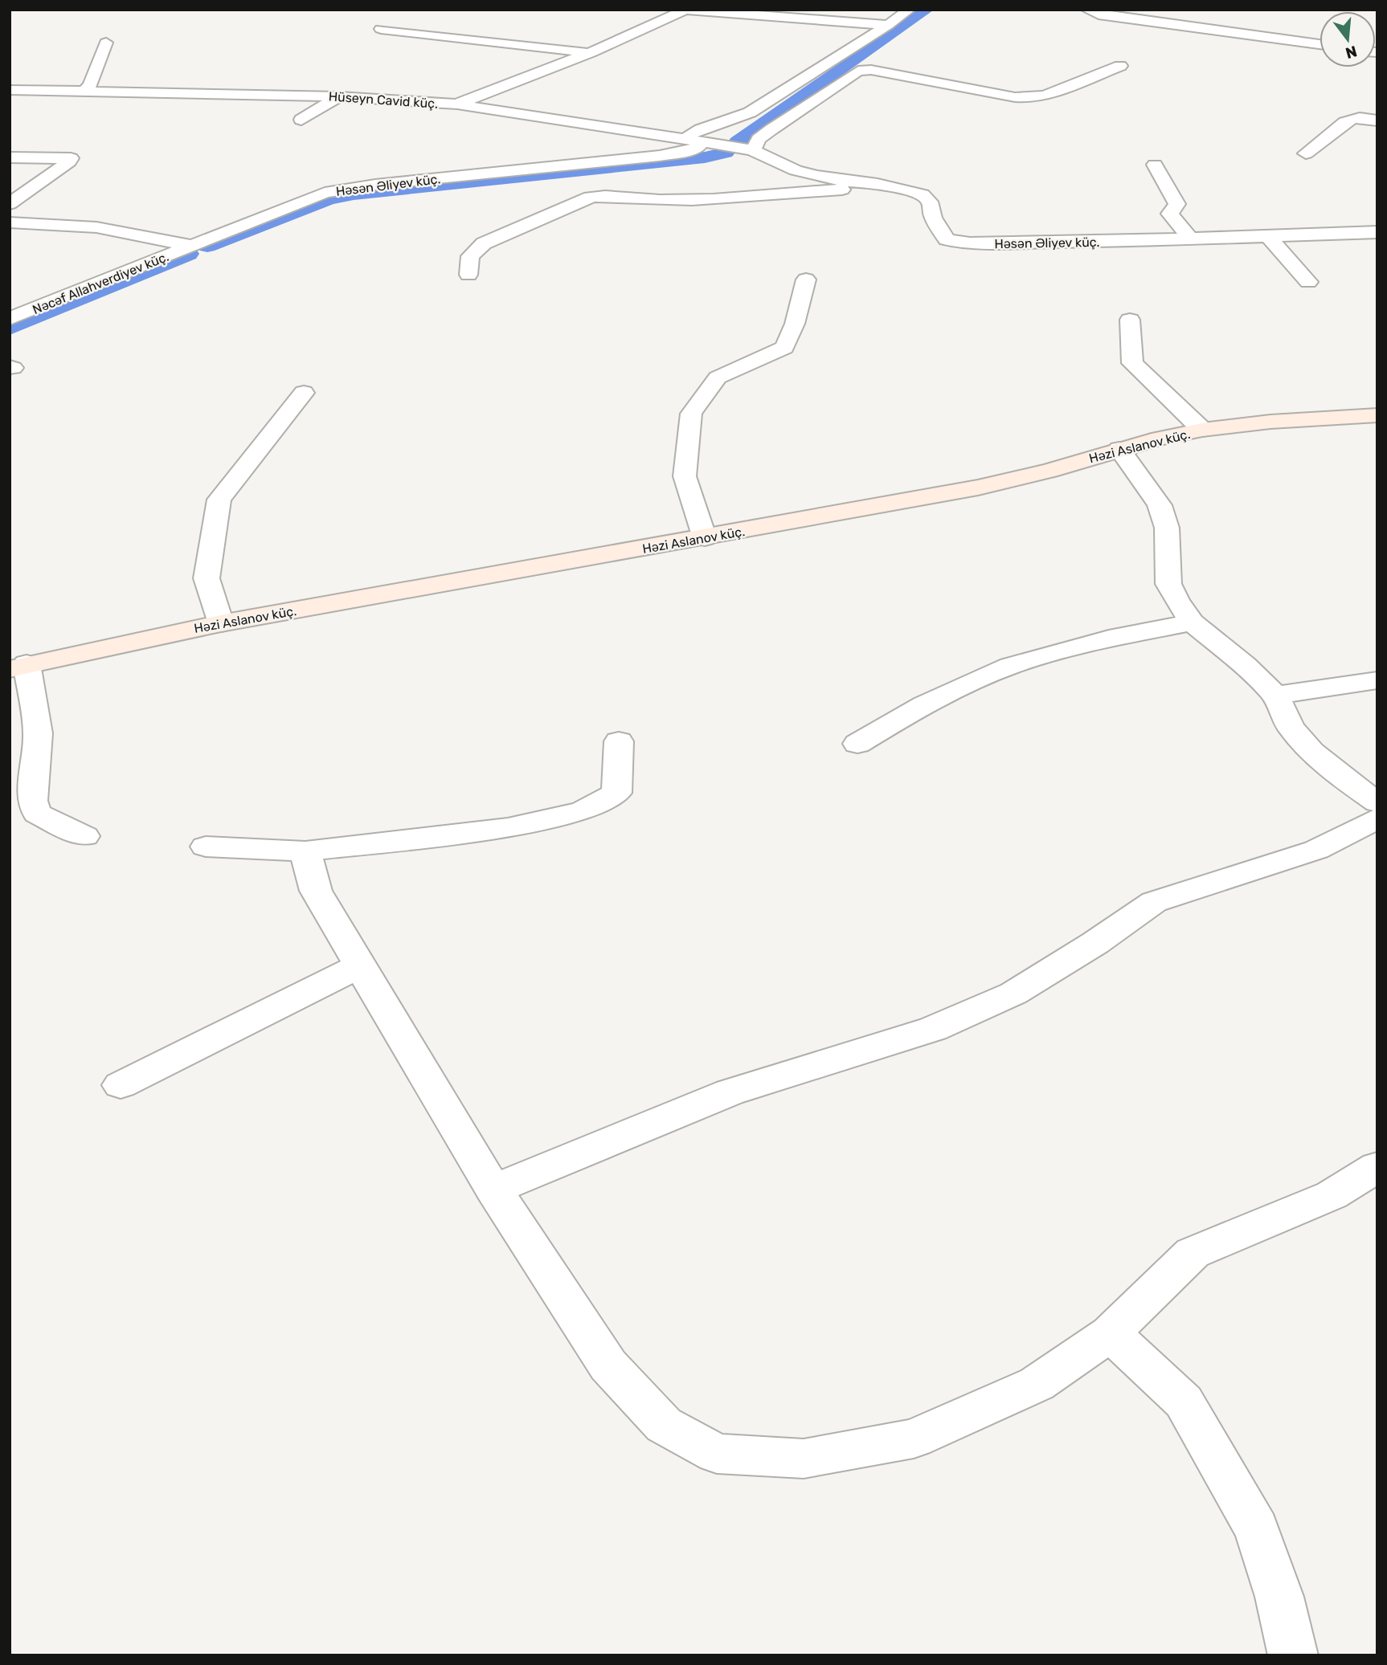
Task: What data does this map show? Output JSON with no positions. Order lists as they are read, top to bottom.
{
  "streets": {
    "street": [
      "Hüseyn Cavid küç.",
      "Həsən Əliyev küç.",
      "Nəcəf Allahverdiyev küç.",
      "Həzi Aslanov küç."
    ]
  },
  "crossings": [
    ["Hüseyn Cavid küç.", "Həsən Əliyev küç."],
    ["Həsən Əliyev küç.", "Nəcəf Allahverdiyev küç."]
  ],
  "north": "bottom"
}
